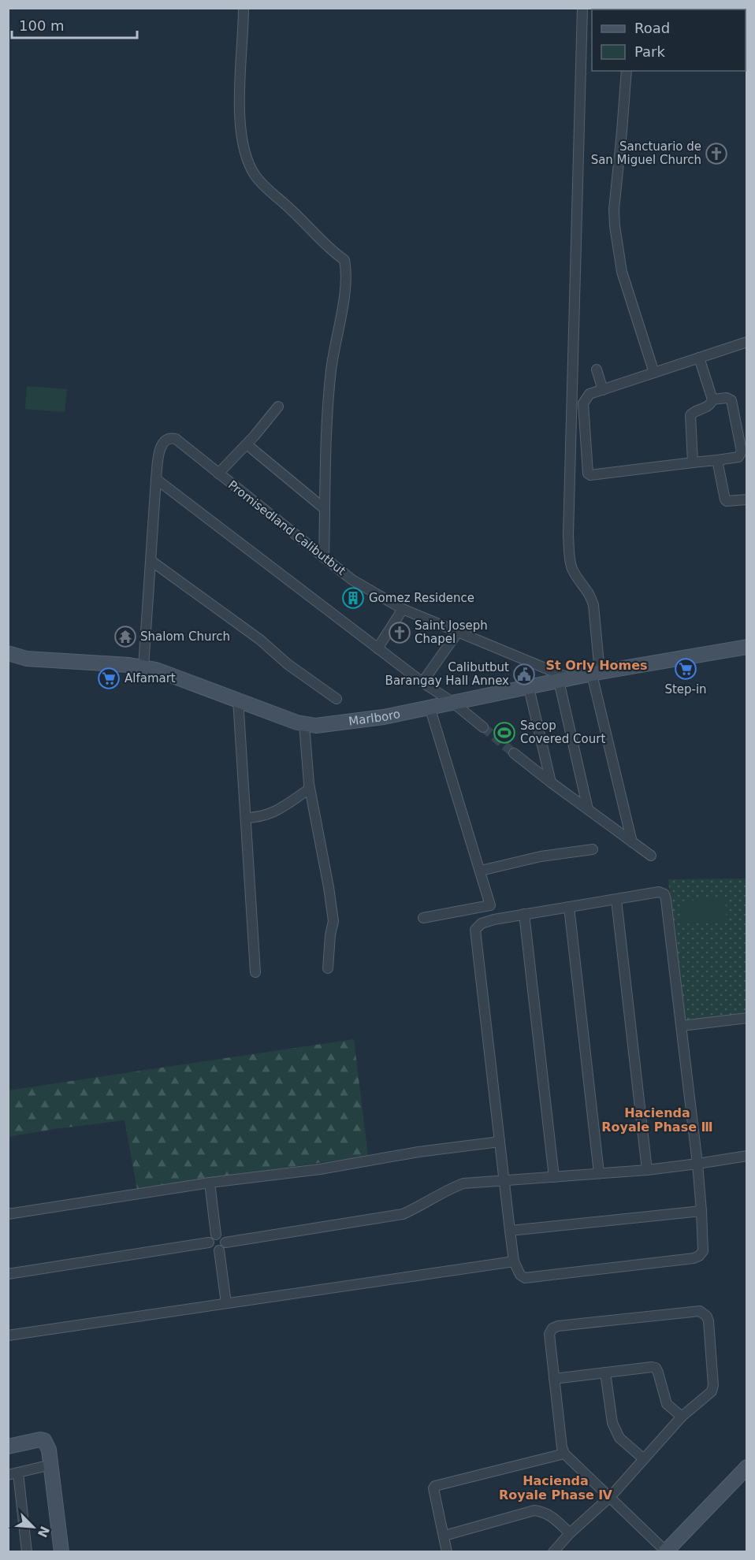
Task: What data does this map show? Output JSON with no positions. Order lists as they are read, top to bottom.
{
  "streets": {
    "street": ["Promisedland Calibutbut", "Marlboro"]
  },
  "crossings": [
    ["Promisedland Calibutbut", "Marlboro"]
  ],
  "districts": ["St Orly Homes", "Hacienda Royale Phase Ⅲ", "Hacienda Royale Phase Ⅳ"],
  "places": {
    "church": ["Sanctuario de San Miguel Church", "Saint Joseph Chapel"],
    "building": ["Gomez Residence"],
    "temple": ["Shalom Church"],
    "supermarket": ["Step-in", "Alfamart"],
    "public building": ["Calibutbut Barangay Hall Annex"],
    "sports": ["Sacop Covered Court"]
  },
  "legend": ["Road", "Park"],
  "scale_bar": "100 m",
  "north": "bottom right"
}
